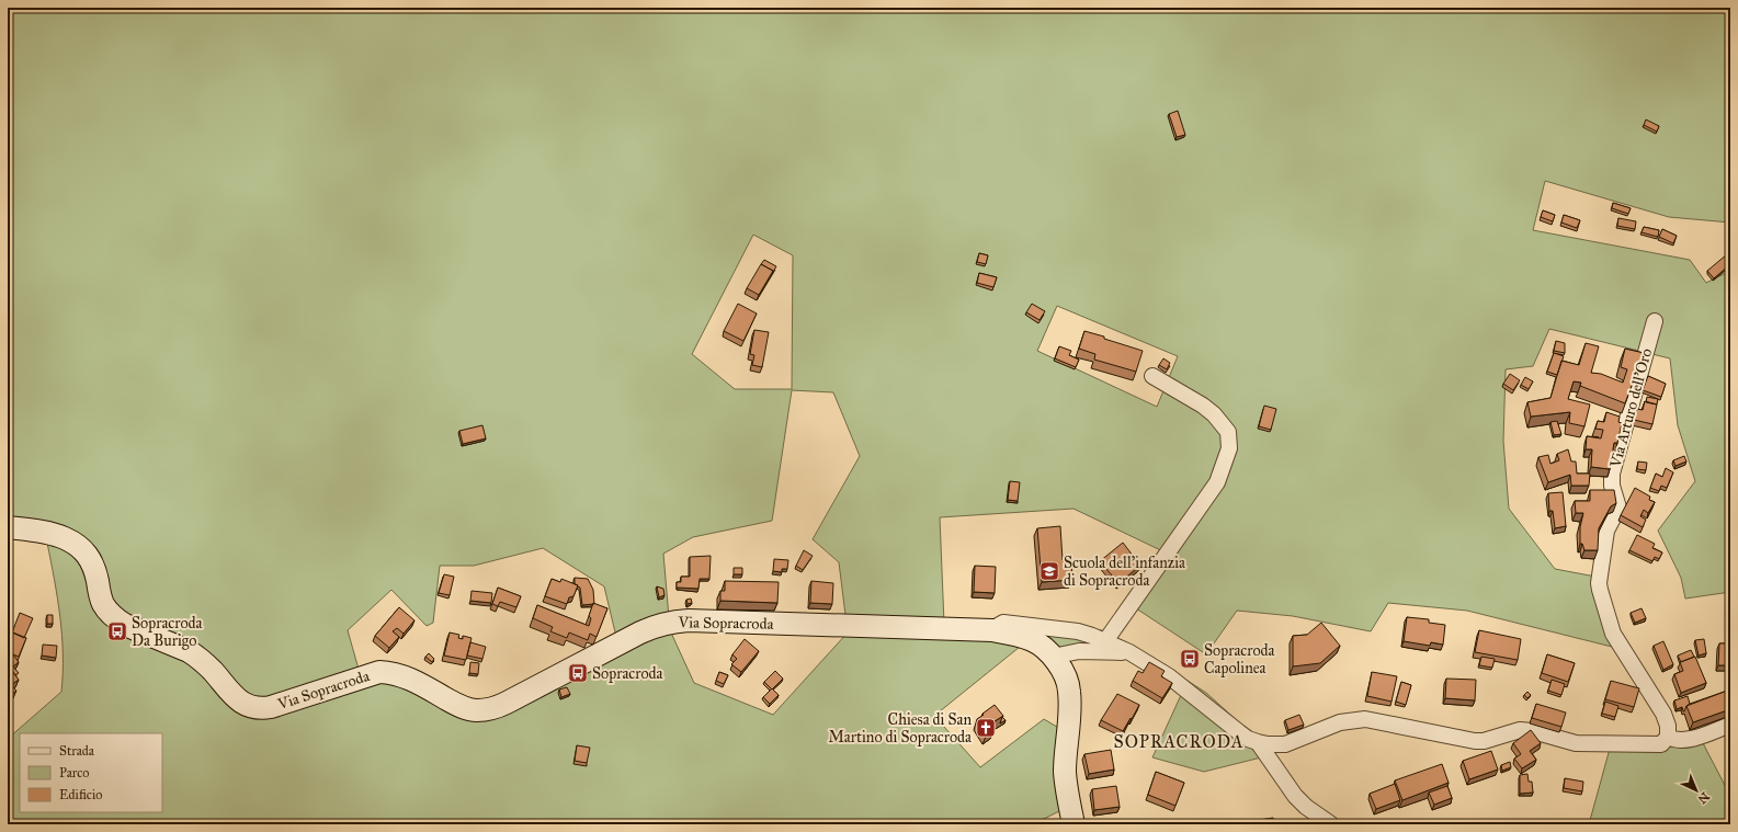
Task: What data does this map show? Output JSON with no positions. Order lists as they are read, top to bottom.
{
  "streets": {
    "street": ["Via Arturo dell'Oro", "Via Sopracroda"]
  },
  "districts": ["SOPRACRODA"],
  "places": {
    "school or university": ["Scuola dell'infanzia di Sopracroda"],
    "bus stop": ["Sopracroda Da Burigo", "Sopracroda Capolinea", "Sopracroda"],
    "church": ["Chiesa di San Martino di Sopracroda"]
  },
  "legend": ["Strada", "Parco", "Edificio"],
  "north": "bottom right"
}
